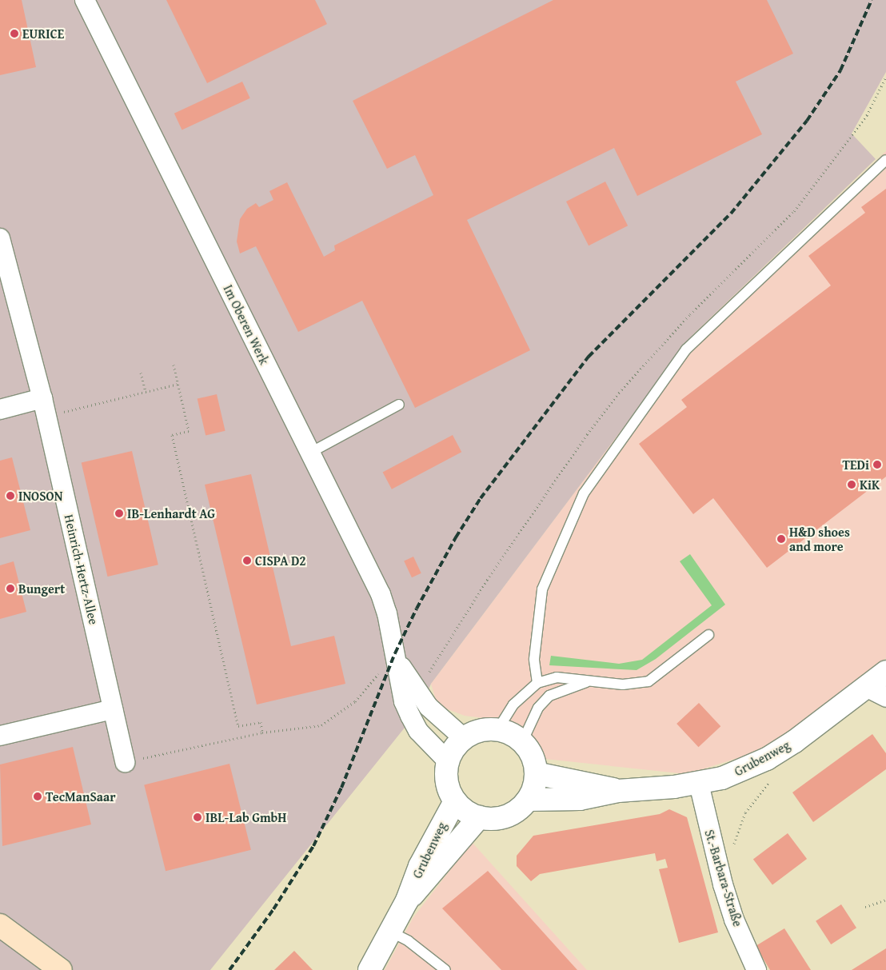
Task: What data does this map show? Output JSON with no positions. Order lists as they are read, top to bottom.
{
  "streets": {
    "street": [
      "Im Oberen Werk",
      "Heinrich-Hertz-Allee",
      "Grubenweg",
      "St.-Barbara-Straße"
    ]
  },
  "crossings": [
    ["Im Oberen Werk", "Grubenweg"],
    ["Grubenweg", "St.-Barbara-Straße"]
  ],
  "places": [
    "EURICE",
    "TEDi",
    "KiK",
    "INOSON",
    "IB-Lenhardt AG",
    "H&D shoes and more",
    "CISPA D2",
    "Bungert",
    "TecManSaar",
    "IBL-Lab GmbH"
  ]
}
